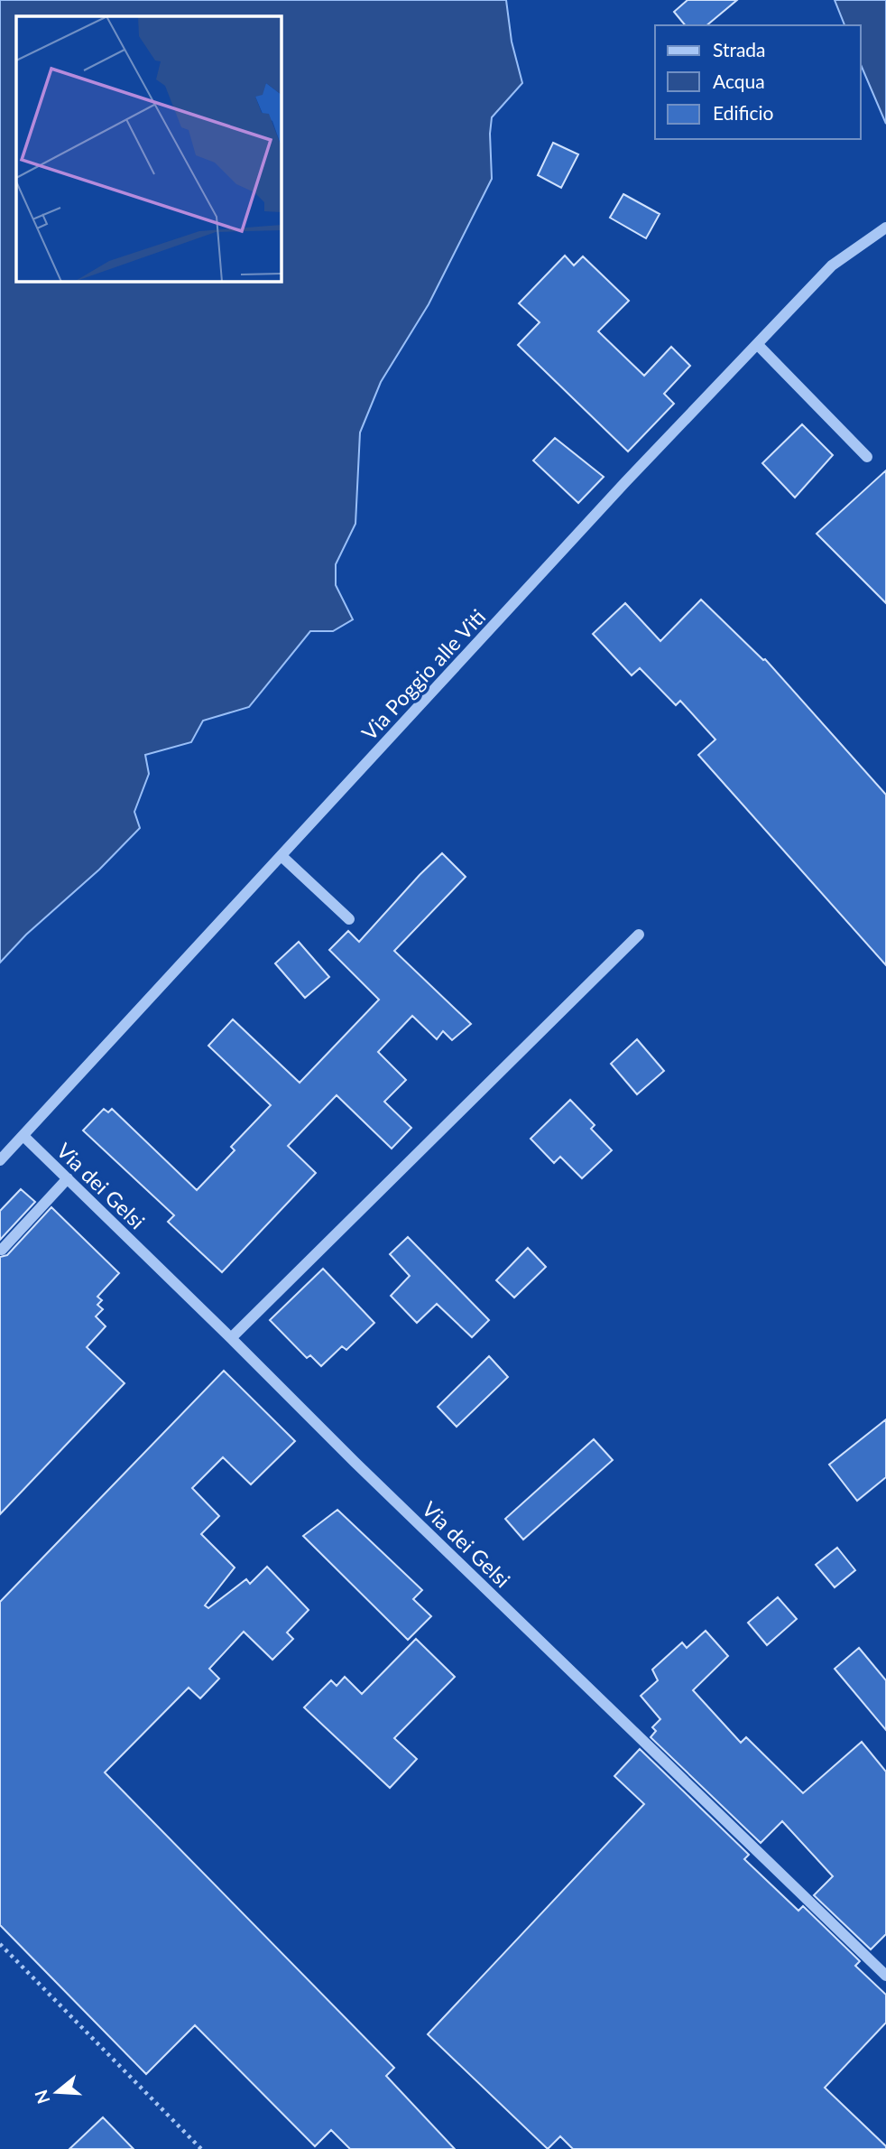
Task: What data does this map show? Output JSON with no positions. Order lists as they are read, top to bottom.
{
  "streets": {
    "street": ["Via Poggio alle Viti", "Via dei Gelsi"]
  },
  "crossings": [
    ["Via Poggio alle Viti", "Via dei Gelsi"]
  ],
  "legend": ["Strada", "Acqua", "Edificio"],
  "north": "left"
}
